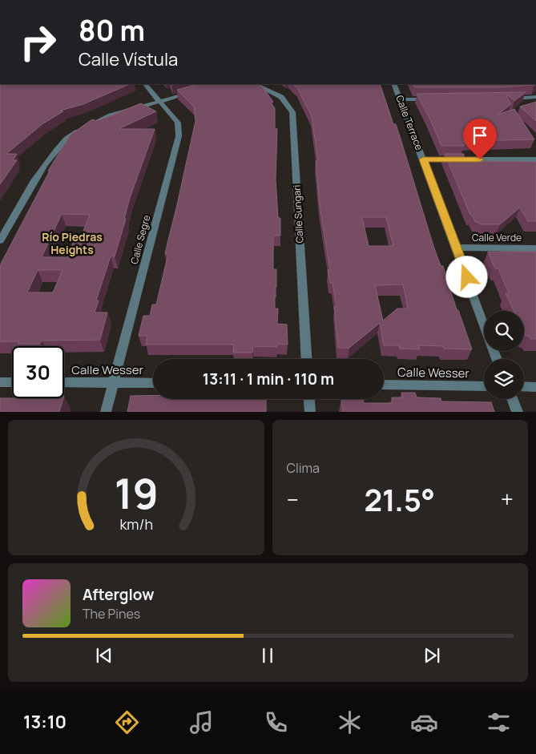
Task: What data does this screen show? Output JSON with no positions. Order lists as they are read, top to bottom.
{
  "streets": {
    "street": [
      "Calle Terrace",
      "Calle Sungari",
      "Calle Verde",
      "Calle Segre",
      "Calle Wesser"
    ]
  },
  "crossings": [
    ["Calle Terrace", "Calle Verde"],
    ["Calle Segre", "Calle Wesser"]
  ],
  "districts": ["Río Piedras Heights"],
  "page": {
    "turn": ["80 m", "Calle Vístula"],
    "limit": "30",
    "trip": "13:11 · 1 min · 110 m",
    "tile": "Clima",
    "heat": ["−", "21.5°", "+"],
    "song": ["Afterglow", "The Pines"],
    "tabs": "13:10",
    "gauge": ["19", "km/h"]
  }
}
